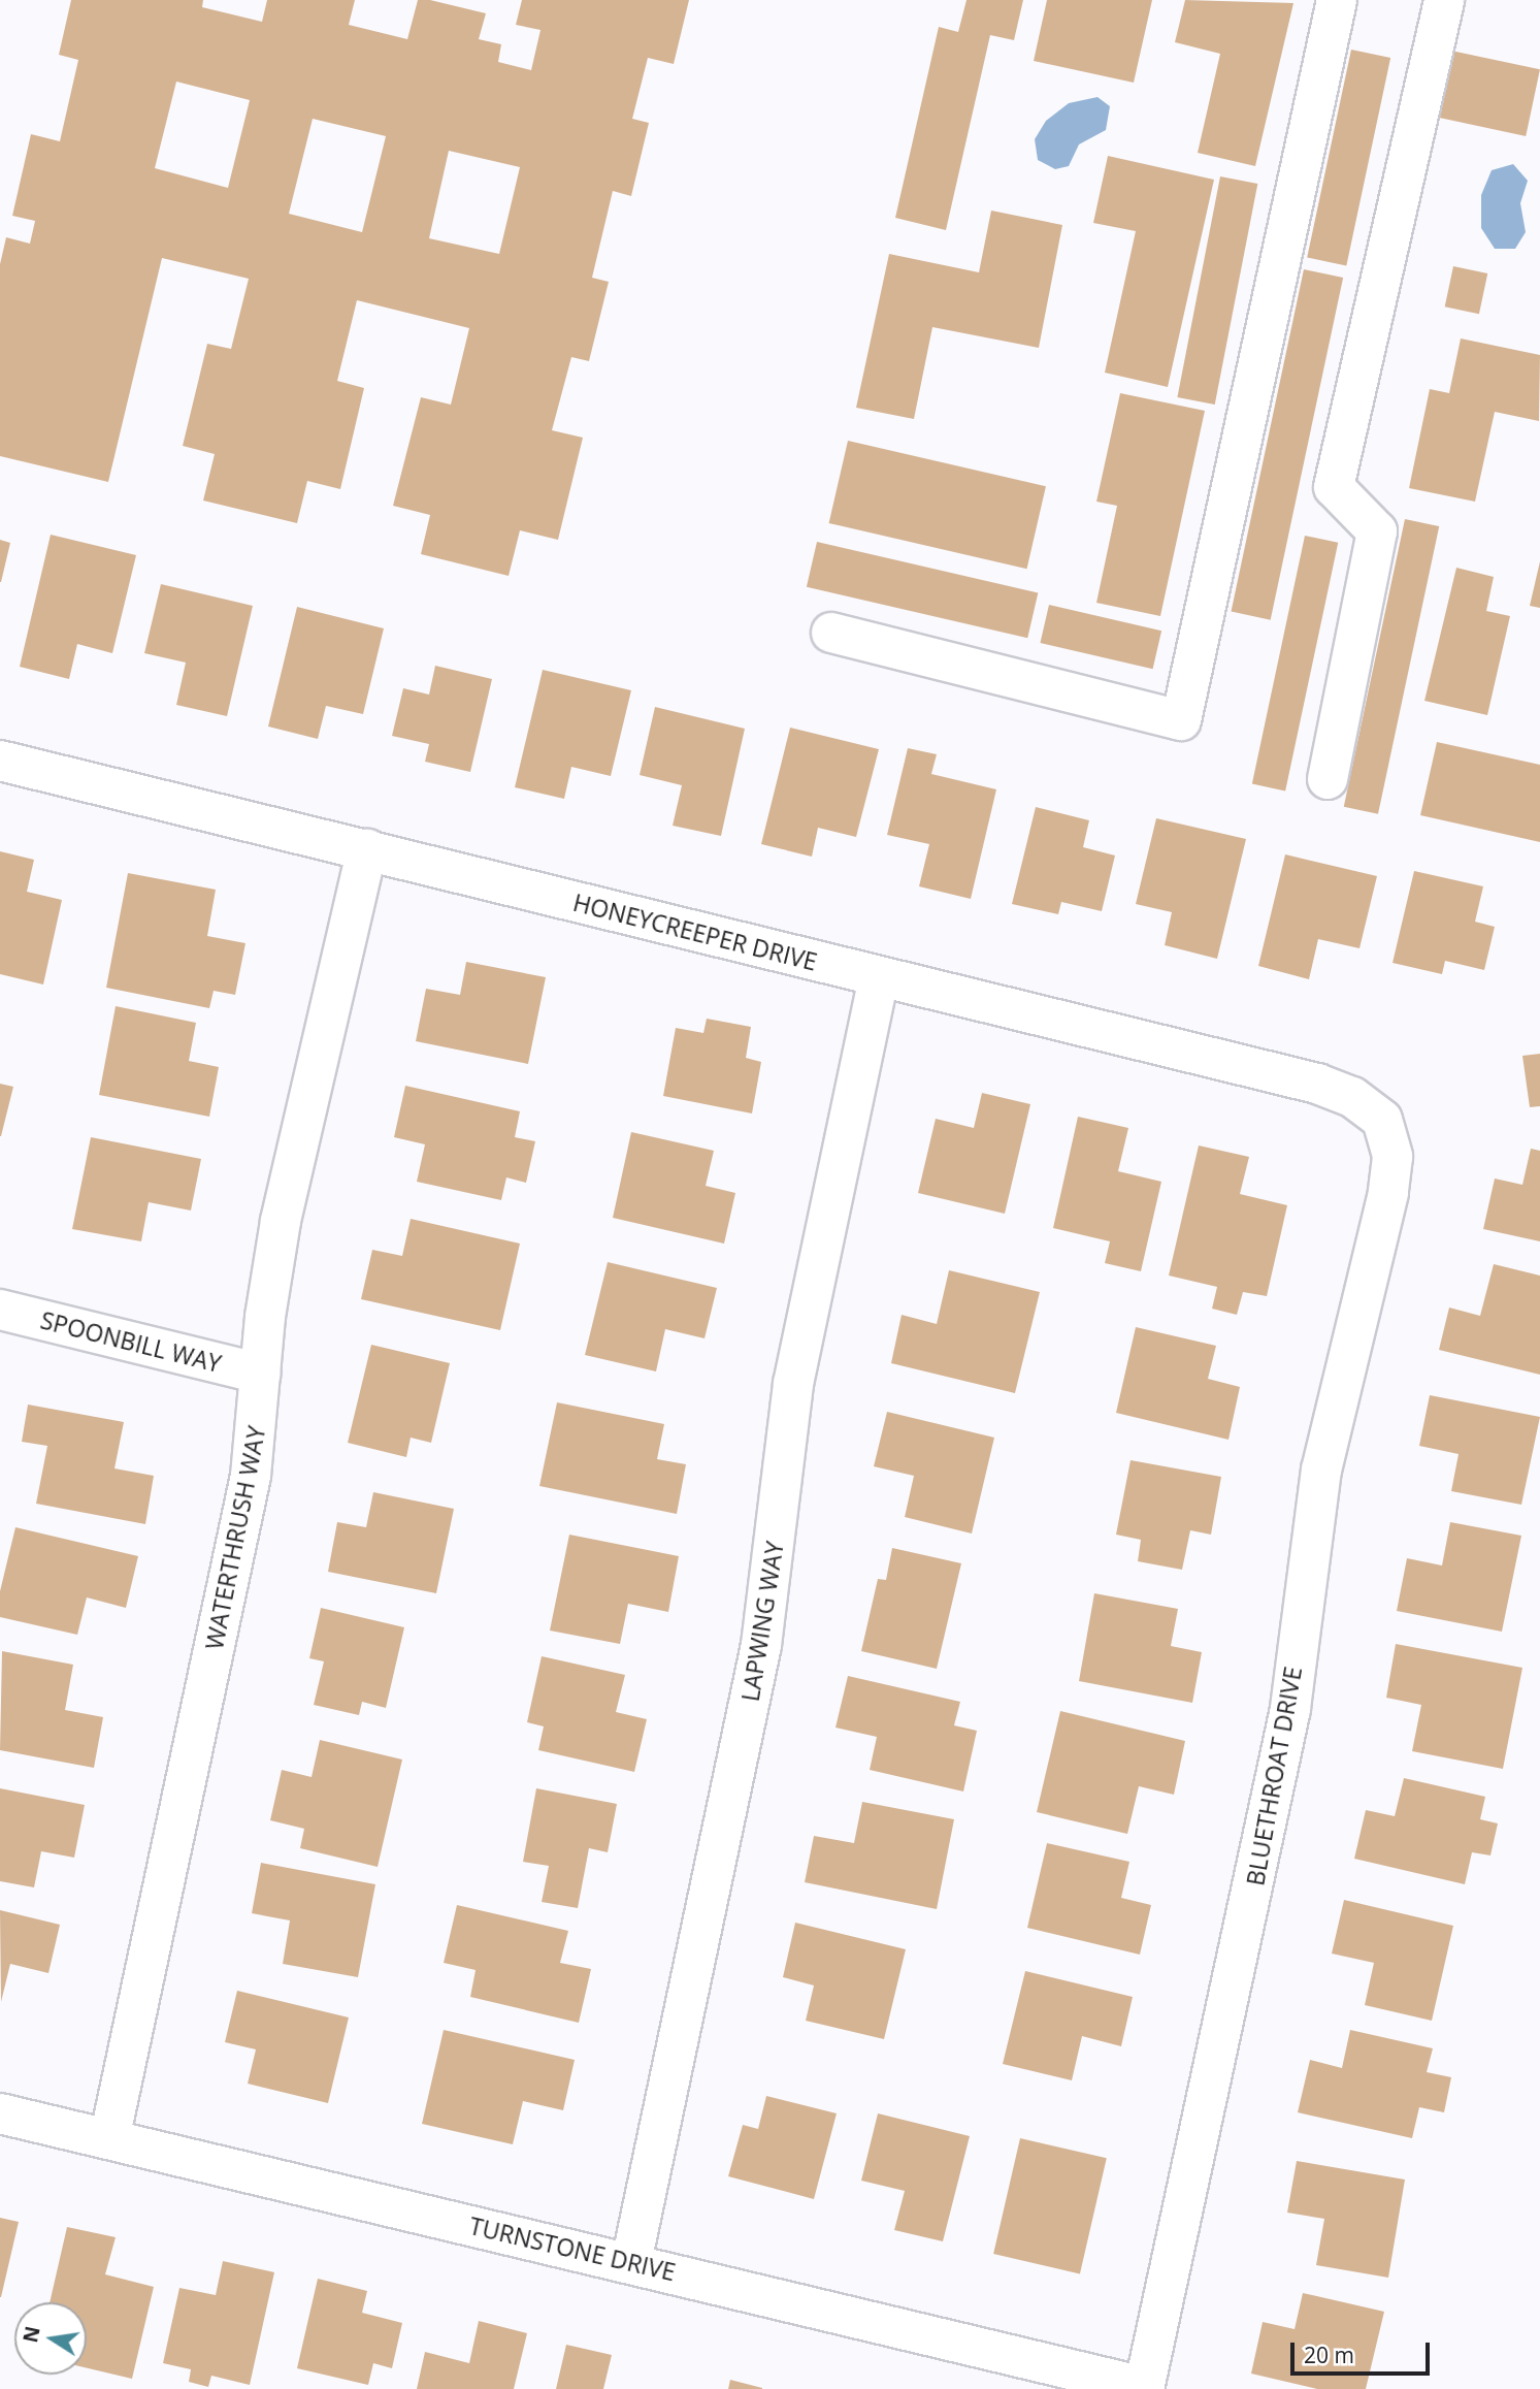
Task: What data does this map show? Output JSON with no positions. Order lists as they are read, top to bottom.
{
  "streets": {
    "street": [
      "HONEYCREEPER DRIVE",
      "SPOONBILL WAY",
      "WATERTHRUSH WAY",
      "LAPWING WAY",
      "BLUETHROAT DRIVE",
      "TURNSTONE DRIVE"
    ]
  },
  "crossings": [
    ["HONEYCREEPER DRIVE", "WATERTHRUSH WAY"],
    ["HONEYCREEPER DRIVE", "LAPWING WAY"],
    ["HONEYCREEPER DRIVE", "BLUETHROAT DRIVE"],
    ["SPOONBILL WAY", "WATERTHRUSH WAY"],
    ["WATERTHRUSH WAY", "TURNSTONE DRIVE"],
    ["LAPWING WAY", "TURNSTONE DRIVE"],
    ["BLUETHROAT DRIVE", "TURNSTONE DRIVE"]
  ],
  "scale_bar": "20 m",
  "north": "left"
}
